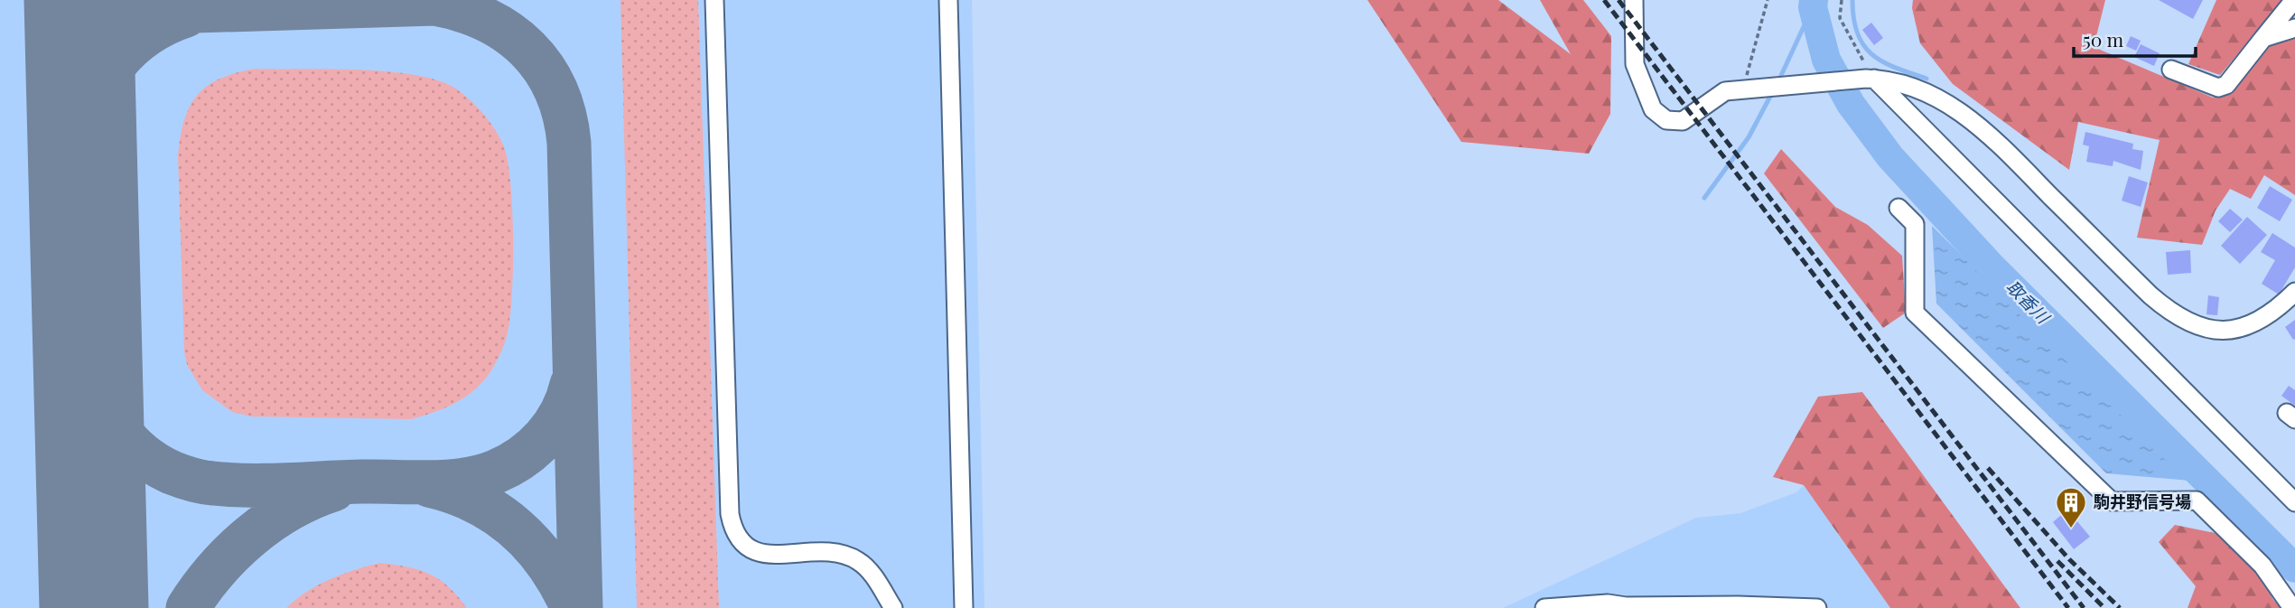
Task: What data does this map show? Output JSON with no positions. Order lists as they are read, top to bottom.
{
  "water": ["取香川"],
  "places": {
    "building": ["駒井野信号場"]
  },
  "scale_bar": "50 m"
}
